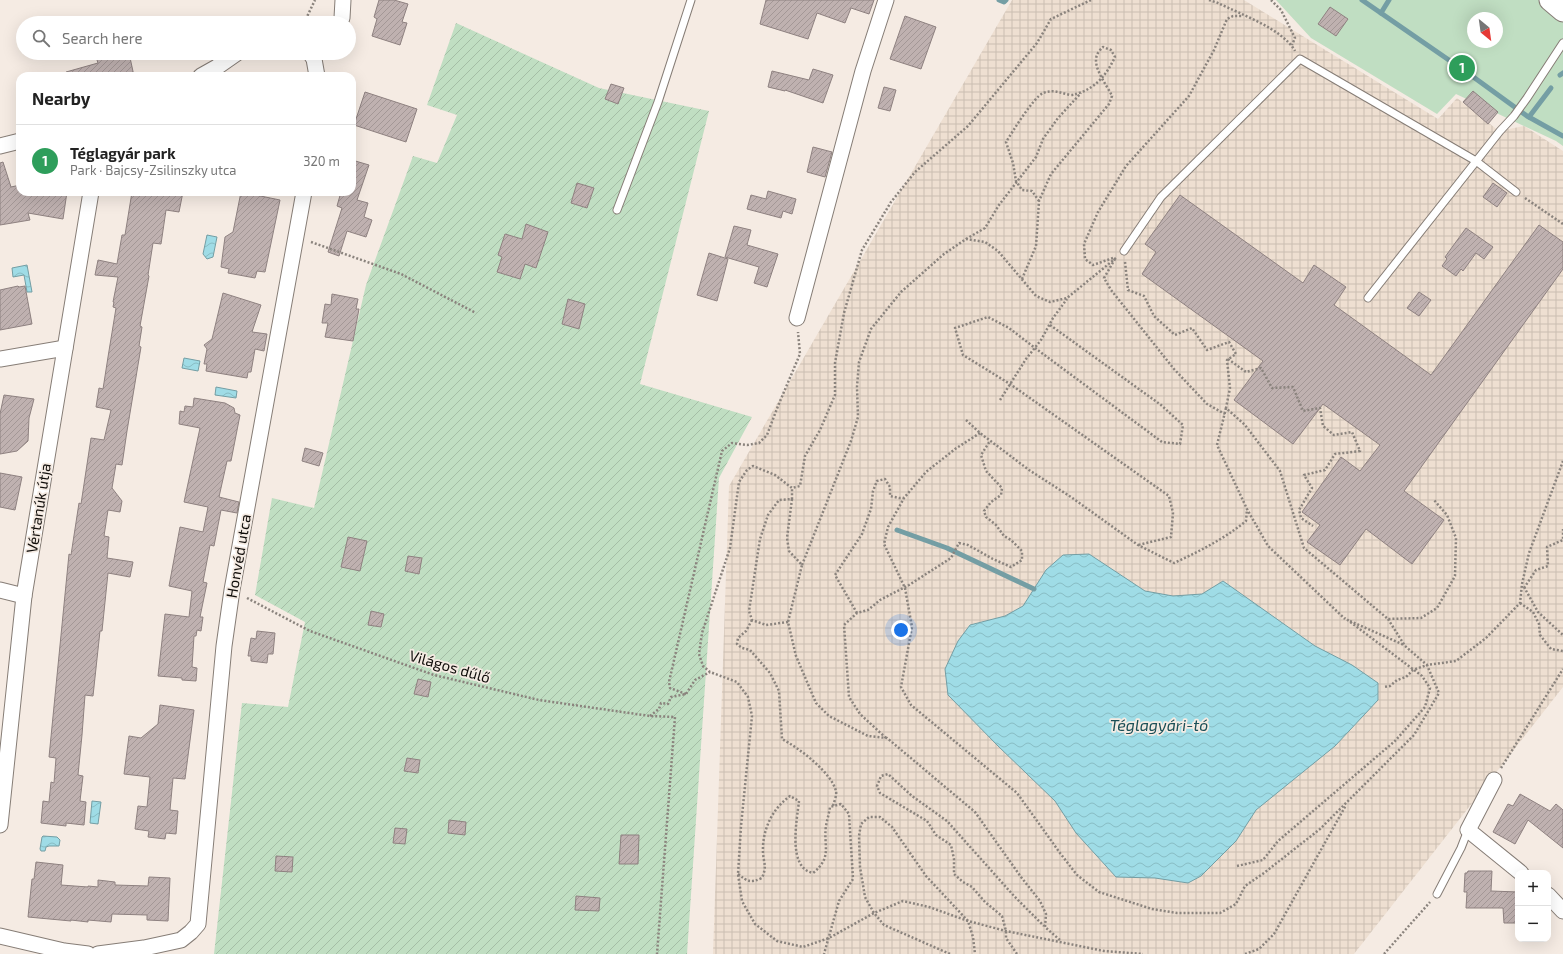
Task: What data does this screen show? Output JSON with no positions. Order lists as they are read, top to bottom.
{
  "streets": {
    "street": ["Vértanúk útja", "Honvéd utca"],
    "path": ["Világos dűlő"]
  },
  "crossings": [
    ["Honvéd utca", "Világos dűlő"]
  ],
  "water": ["Téglagyári-tó"],
  "north": "bottom right",
  "page": {
    "search": "Search here",
    "pins": "1",
    "heading": "Nearby",
    "list": [
      {
        "mark": "1",
        "name": "Téglagyár park",
        "note": "Park · Bajcsy-Zsilinszky utca",
        "value": "320 m"
      }
    ],
    "map_buttons": ["+", "−"]
  }
}
